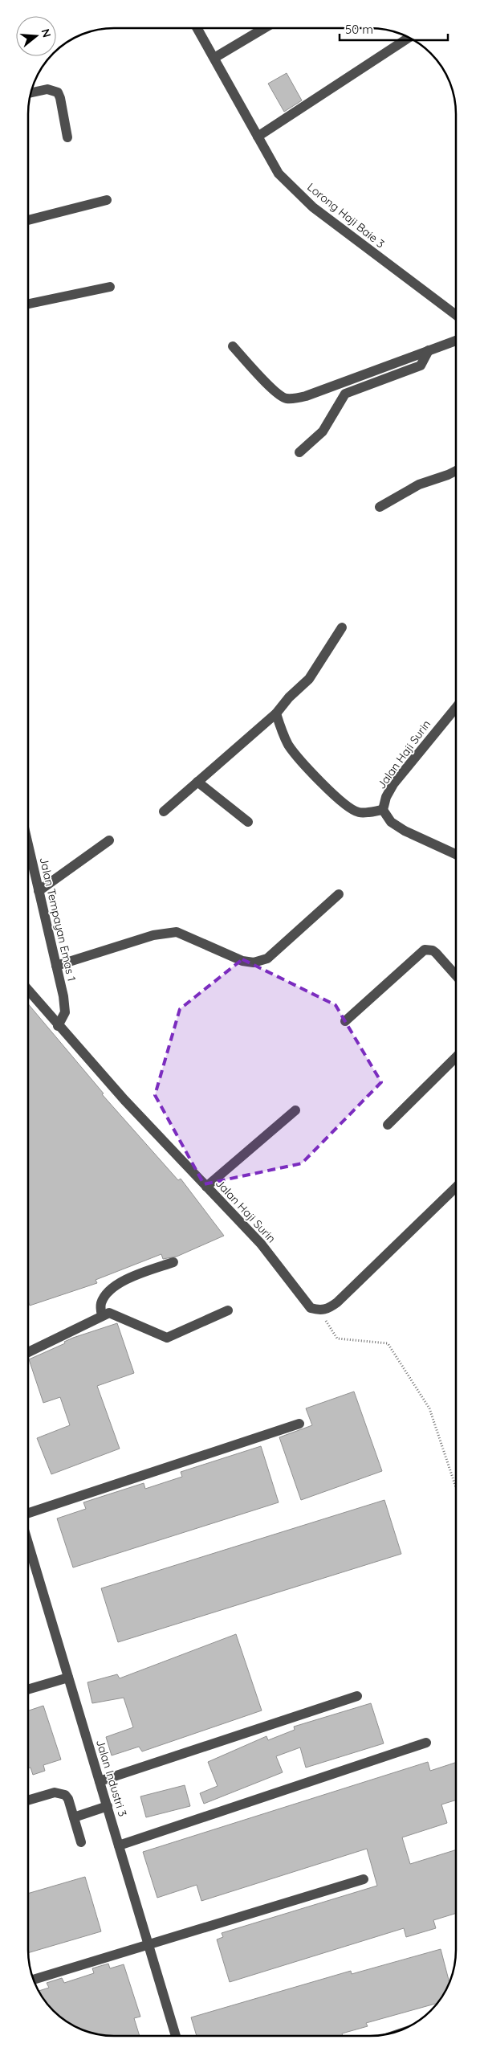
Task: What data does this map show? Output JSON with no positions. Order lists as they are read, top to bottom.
{
  "streets": {
    "street": [
      "Lorong Haji Baie 3",
      "Jalan Haji Surin",
      "Jalan Tempayan Emas 1",
      "Jalan Industri 3"
    ]
  },
  "crossings": [
    ["Jalan Haji Surin", "Jalan Tempayan Emas 1"]
  ],
  "scale_bar": "50 m",
  "north": "right"
}
